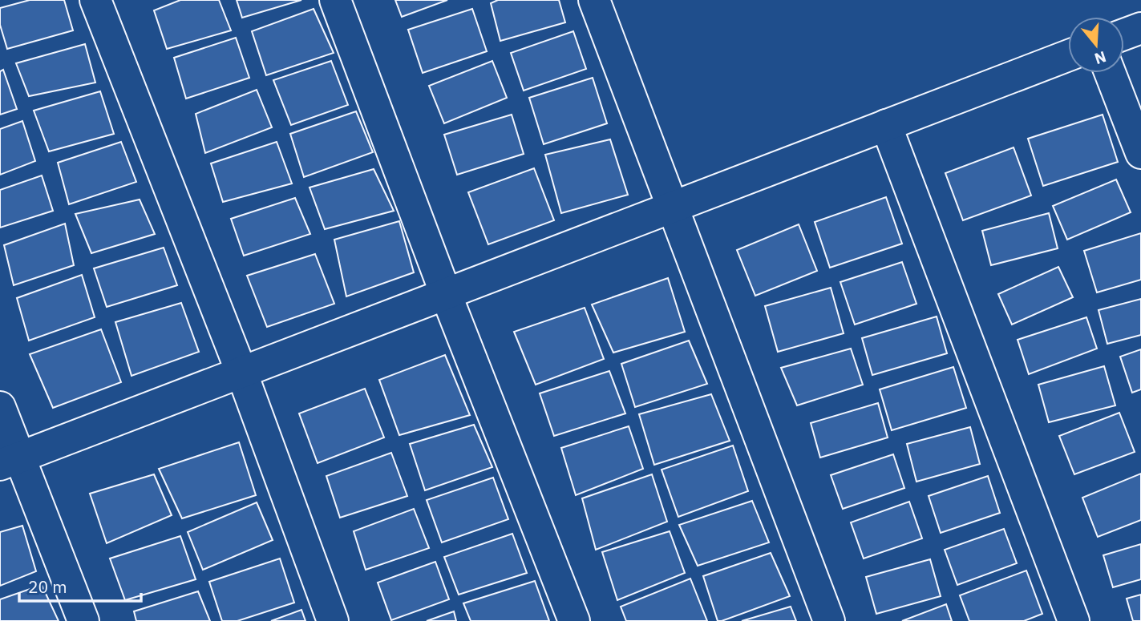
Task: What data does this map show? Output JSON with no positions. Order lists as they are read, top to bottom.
{
  "scale_bar": "20 m",
  "north": "bottom"
}
